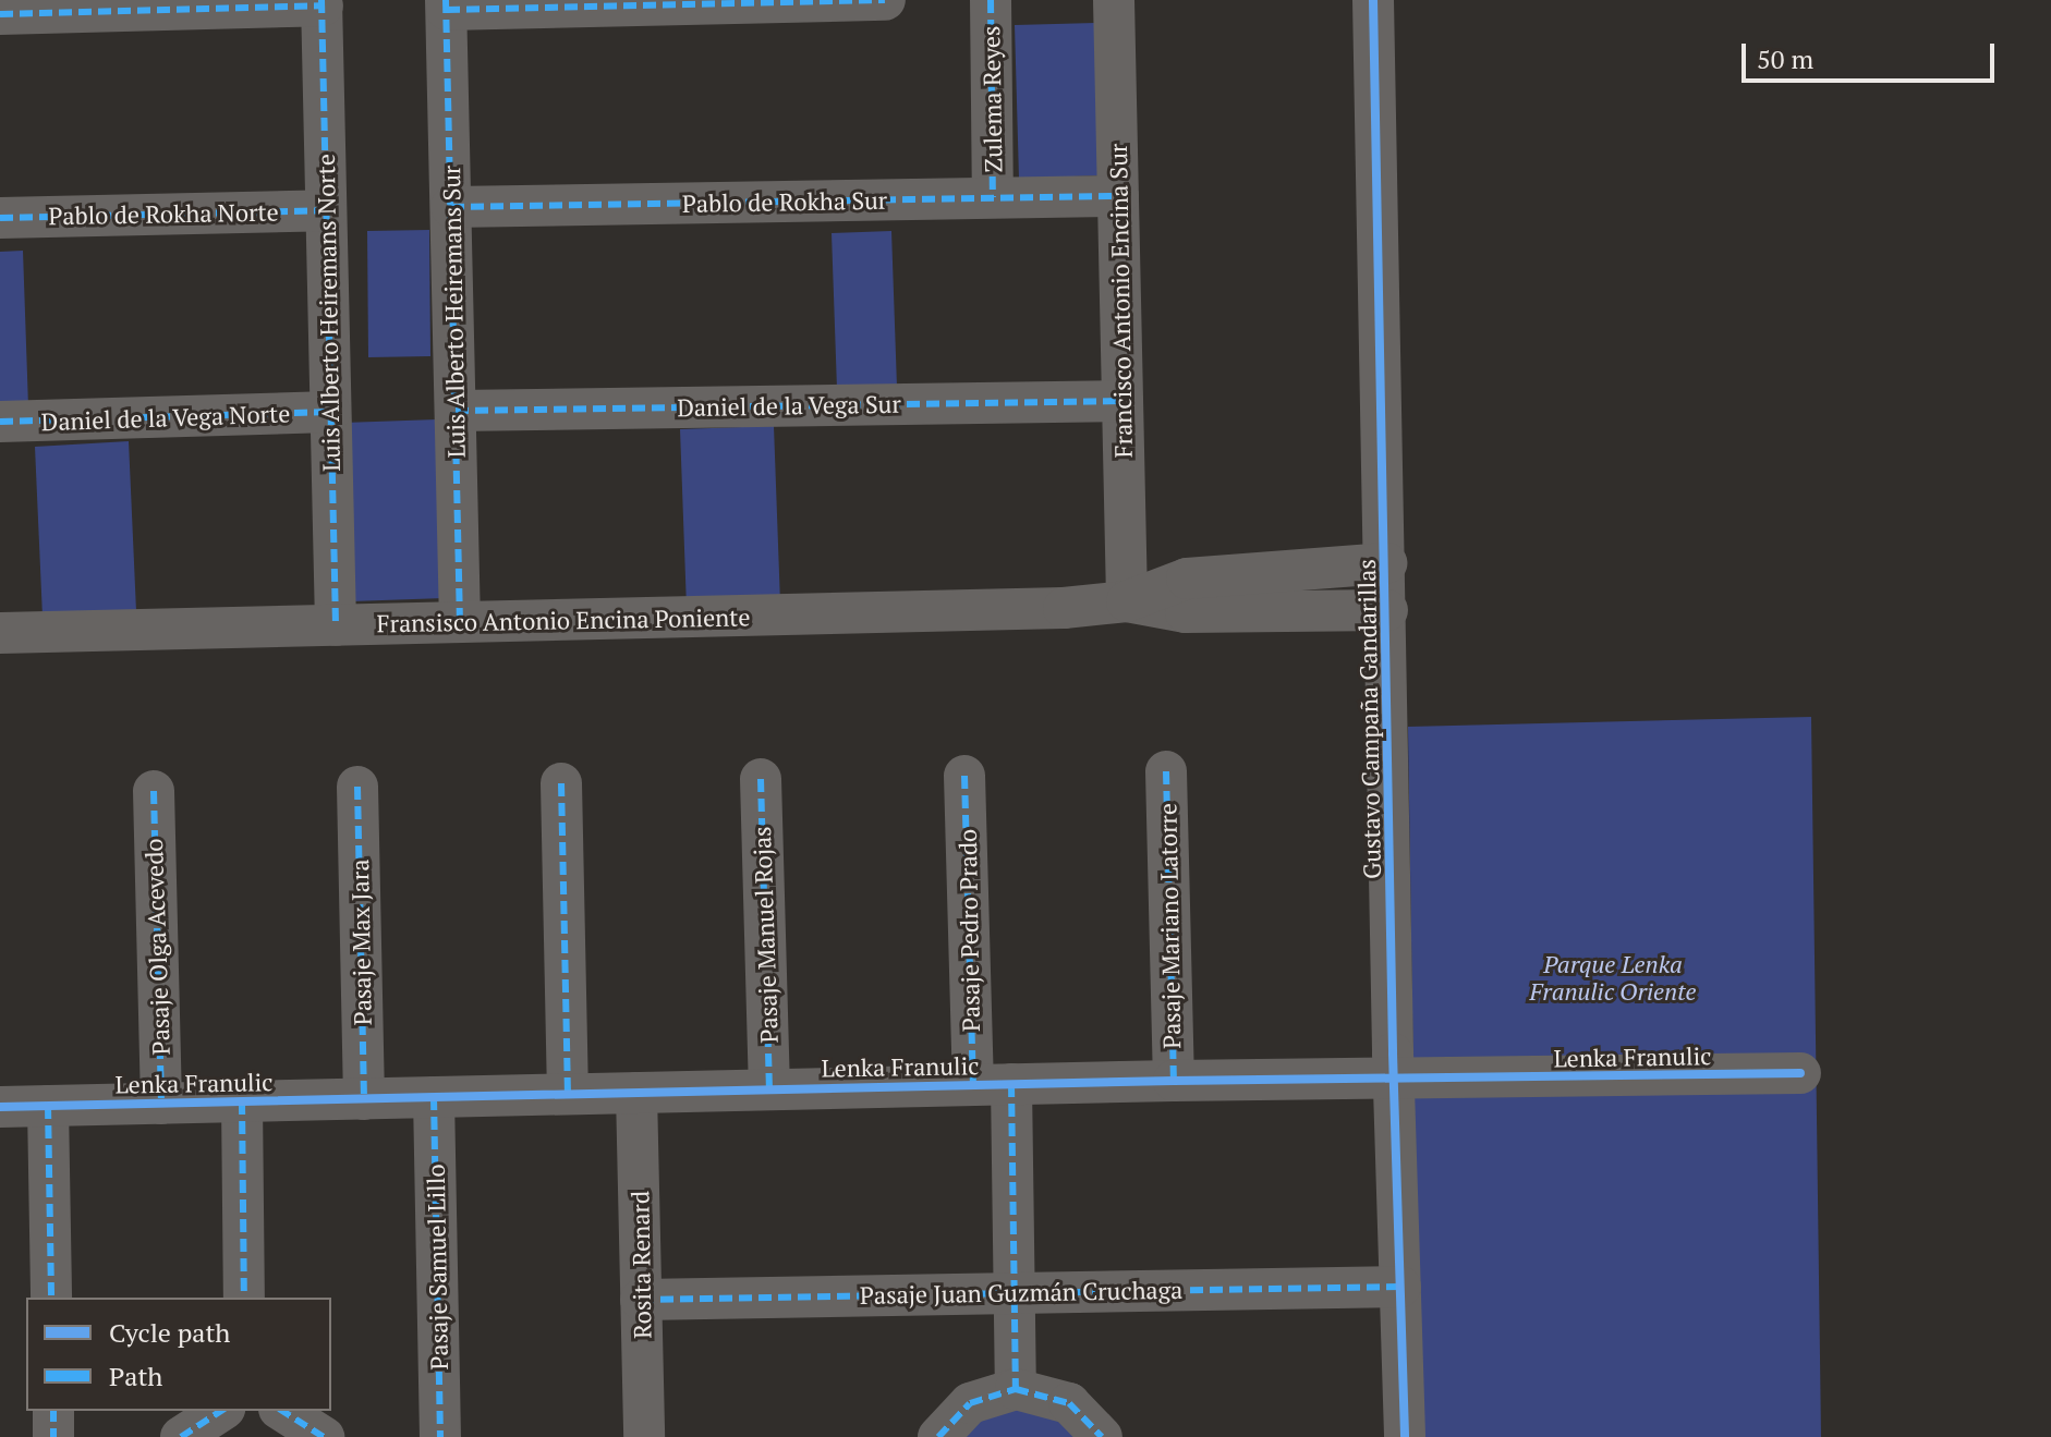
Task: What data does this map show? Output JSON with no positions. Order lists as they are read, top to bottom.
{
  "streets": {
    "street": [
      "Zulema Reyes",
      "Pablo de Rokha Sur",
      "Pablo de Rokha Norte",
      "Francisco Antonio Encina Sur",
      "Luis Alberto Heiremans Sur",
      "Luis Alberto Heiremans Norte",
      "Daniel de la Vega Sur",
      "Daniel de la Vega Norte",
      "Fransisco Antonio Encina Poniente",
      "Gustavo Campaña Gandarillas",
      "Pasaje Mariano Latorre",
      "Pasaje Pedro Prado",
      "Pasaje Manuel Rojas",
      "Pasaje Max Jara",
      "Pasaje Olga Acevedo",
      "Lenka Franulic",
      "Rosita Renard",
      "Pasaje Samuel Lillo",
      "Pasaje Juan Guzmán Cruchaga"
    ]
  },
  "crossings": [
    ["Zulema Reyes", "Pablo de Rokha Sur"],
    ["Pablo de Rokha Sur", "Francisco Antonio Encina Sur"],
    ["Pablo de Rokha Sur", "Luis Alberto Heiremans Sur"],
    ["Pablo de Rokha Norte", "Luis Alberto Heiremans Norte"],
    ["Francisco Antonio Encina Sur", "Daniel de la Vega Sur"],
    ["Francisco Antonio Encina Sur", "Fransisco Antonio Encina Poniente"],
    ["Luis Alberto Heiremans Sur", "Daniel de la Vega Sur"],
    ["Luis Alberto Heiremans Sur", "Fransisco Antonio Encina Poniente"],
    ["Luis Alberto Heiremans Norte", "Daniel de la Vega Norte"],
    ["Luis Alberto Heiremans Norte", "Fransisco Antonio Encina Poniente"],
    ["Fransisco Antonio Encina Poniente", "Gustavo Campaña Gandarillas"],
    ["Gustavo Campaña Gandarillas", "Lenka Franulic"],
    ["Gustavo Campaña Gandarillas", "Pasaje Juan Guzmán Cruchaga"],
    ["Pasaje Mariano Latorre", "Lenka Franulic"],
    ["Pasaje Pedro Prado", "Lenka Franulic"],
    ["Pasaje Pedro Prado", "Pasaje Juan Guzmán Cruchaga"],
    ["Pasaje Manuel Rojas", "Lenka Franulic"],
    ["Pasaje Max Jara", "Lenka Franulic"],
    ["Pasaje Olga Acevedo", "Lenka Franulic"],
    ["Lenka Franulic", "Rosita Renard"],
    ["Lenka Franulic", "Pasaje Samuel Lillo"],
    ["Rosita Renard", "Pasaje Juan Guzmán Cruchaga"]
  ],
  "parks": ["Parque Lenka Franulic Oriente"],
  "legend": ["Cycle path", "Path"],
  "scale_bar": "50 m"
}
